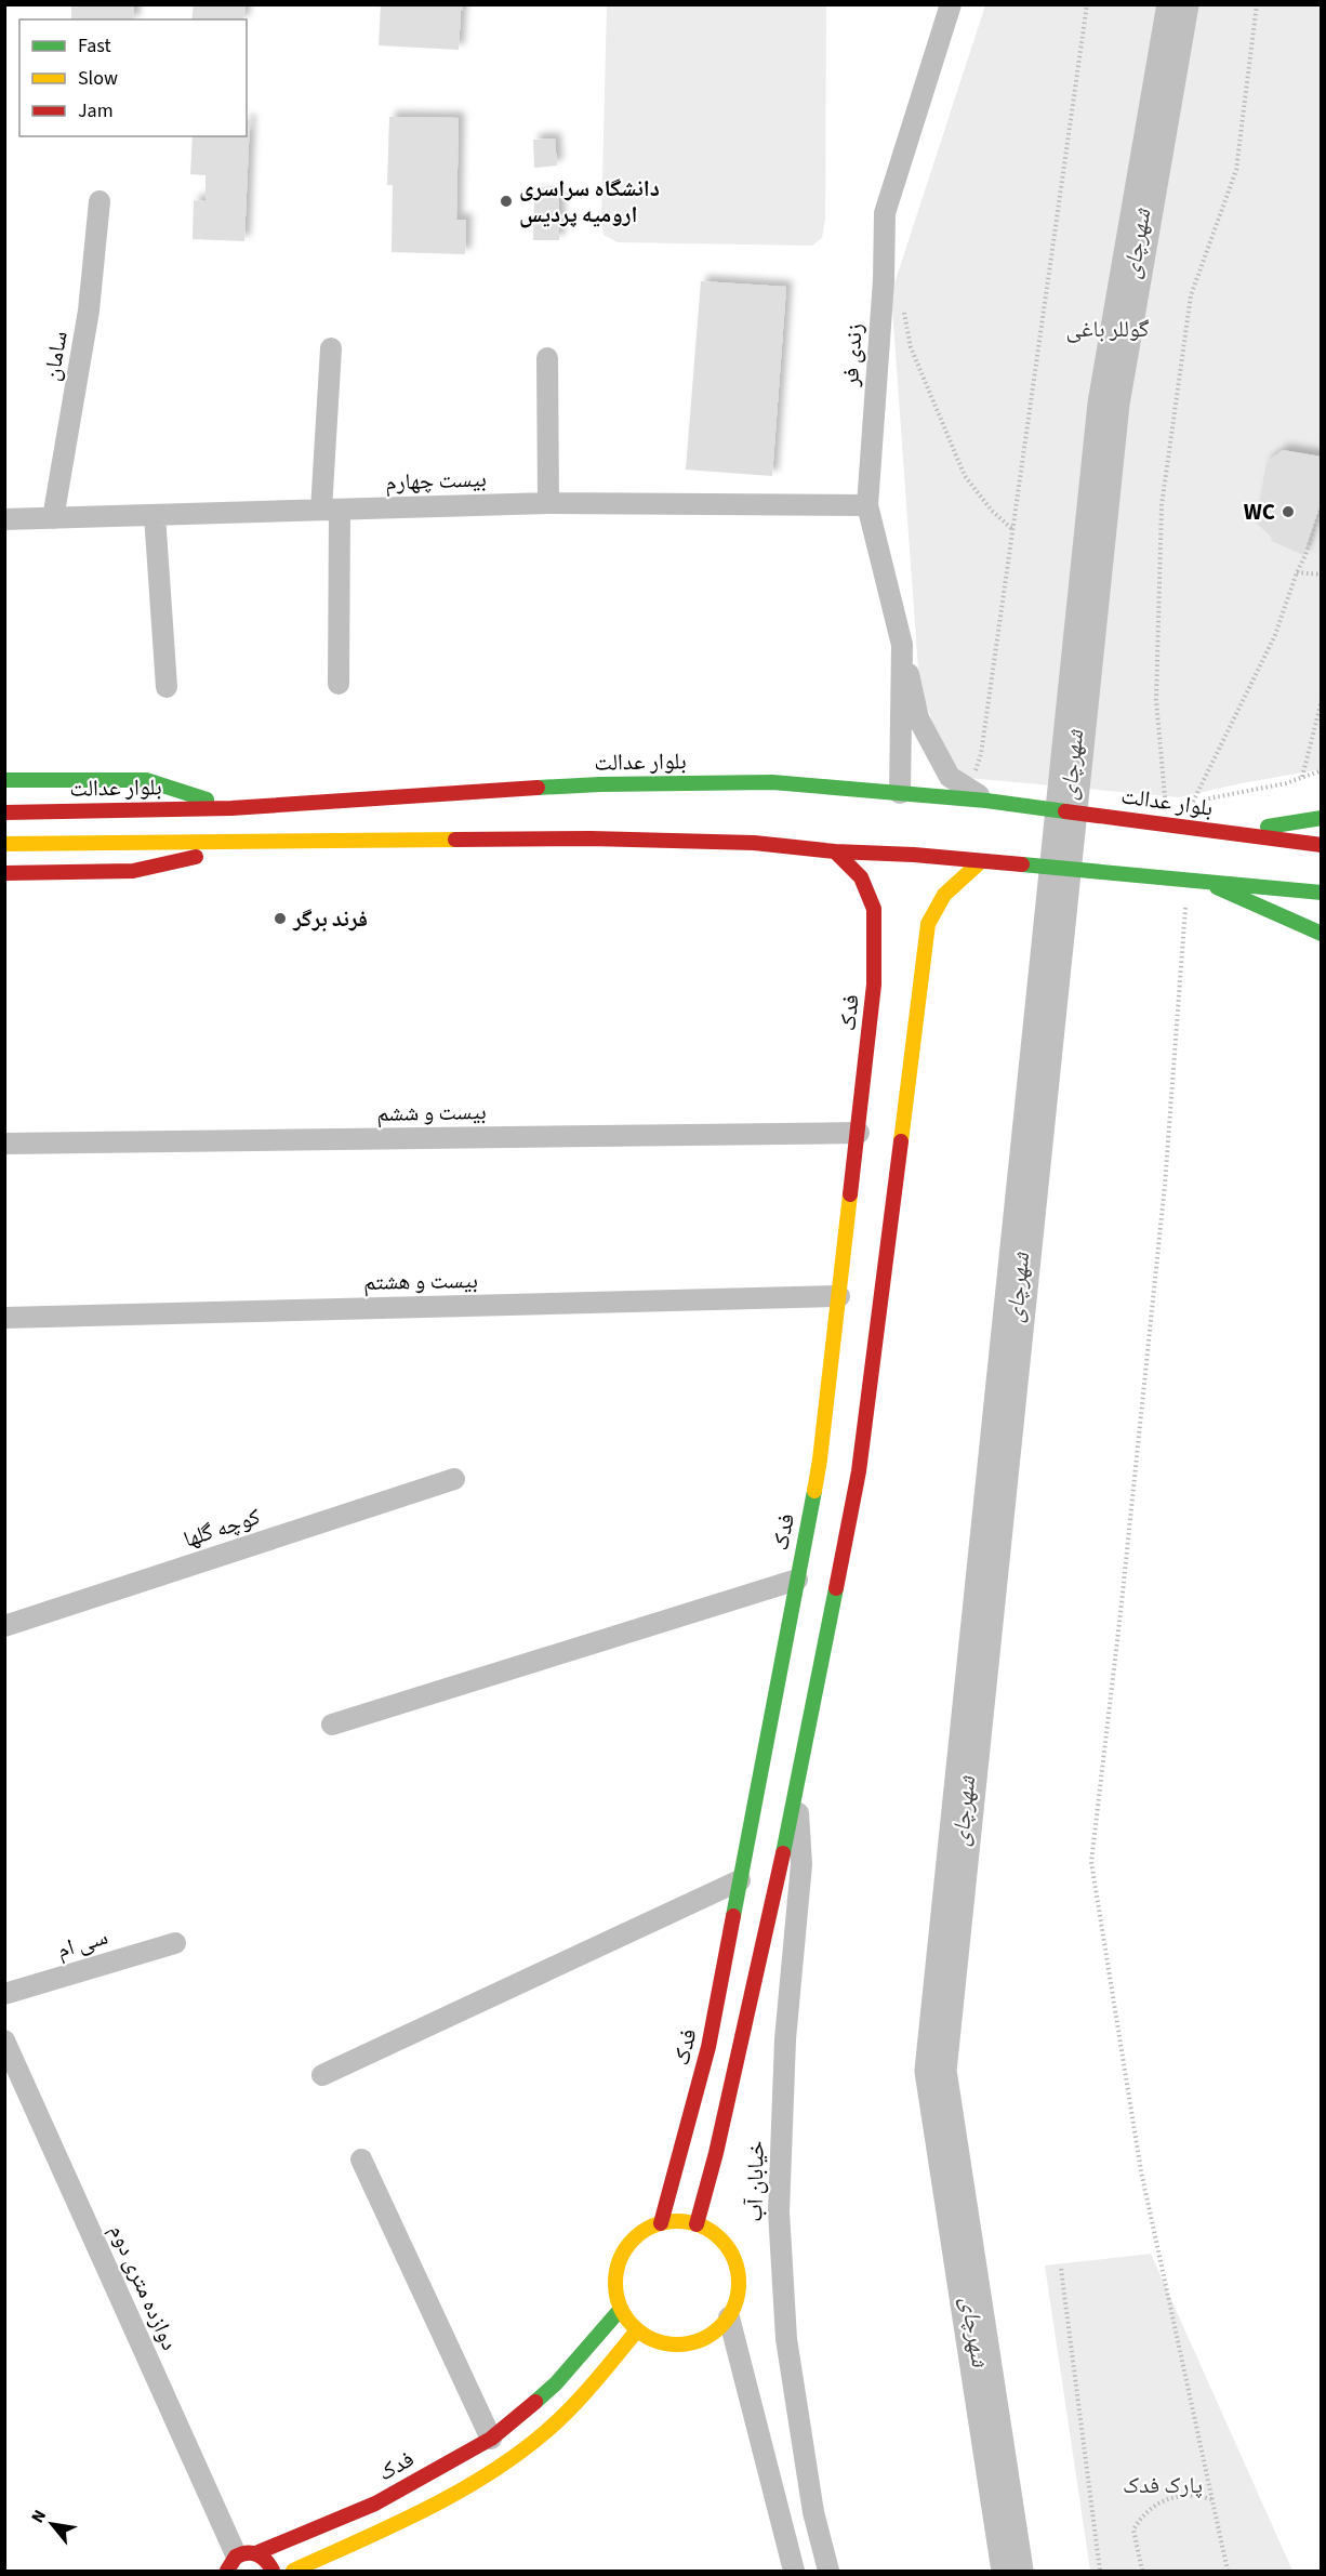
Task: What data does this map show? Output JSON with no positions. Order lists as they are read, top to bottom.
{
  "streets": {
    "street": [
      "زندی فر",
      "سامان",
      "بیست چهارم",
      "بلوار عدالت",
      "فدک",
      "بیست و ششم",
      "بیست و هشتم",
      "کوچه گلها",
      "سی ام",
      "خیابان آب",
      "دوازده متری دوم"
    ]
  },
  "crossings": [
    ["زندی فر", "بیست چهارم"],
    ["زندی فر", "بلوار عدالت"],
    ["سامان", "بیست چهارم"],
    ["فدک", "بیست و ششم"],
    ["فدک", "بیست و هشتم"],
    ["فدک", "دوازده متری دوم"]
  ],
  "water": ["شهرچای"],
  "parks": ["گوللر باغی", "پارک فدک"],
  "places": ["دانشگاه سراسری ارومیه پردیس", "WC", "فرند برگر"],
  "legend": ["Fast", "Slow", "Jam"],
  "north": "top left"
}
